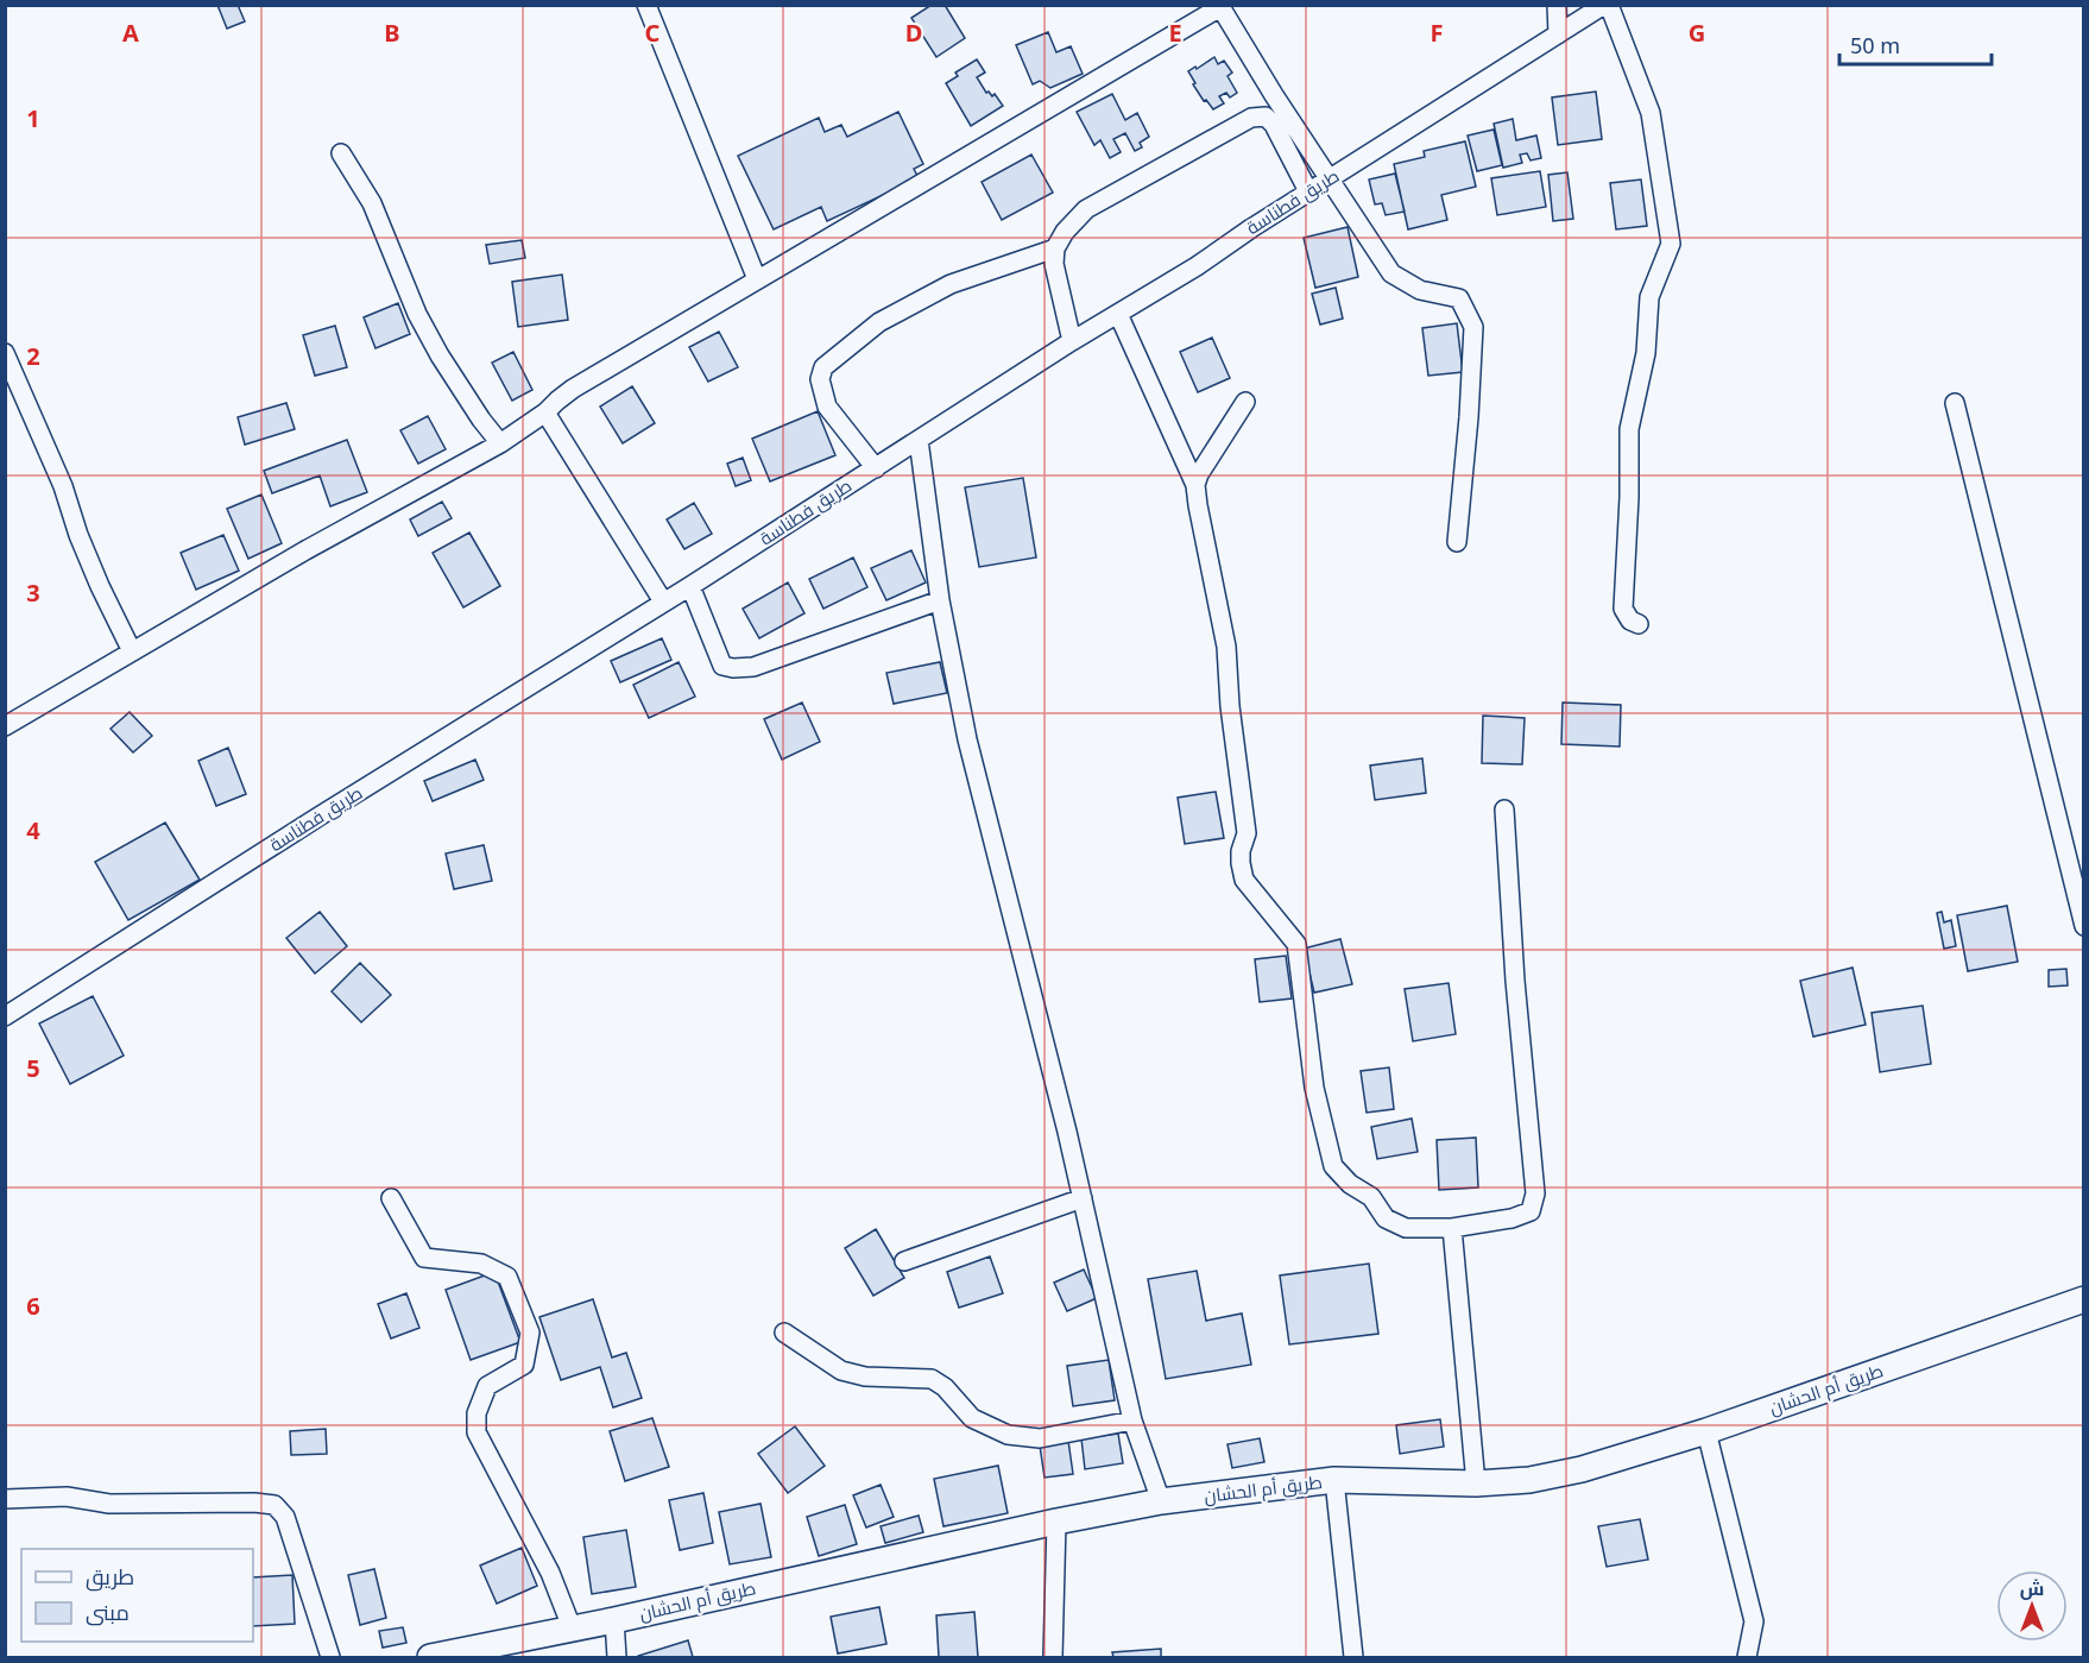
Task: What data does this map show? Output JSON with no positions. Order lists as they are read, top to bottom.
{
  "streets": {
    "street": ["طريق فطناسة", "طريق أم الحشان"]
  },
  "legend": ["طريق", "مبنى"],
  "scale_bar": "50 m",
  "north": "top",
  "grid": {
    "columns": [
      "A",
      "B",
      "C",
      "D",
      "E",
      "F",
      "G"
    ],
    "rows": [
      "1",
      "2",
      "3",
      "4",
      "5",
      "6"
    ]
  }
}
